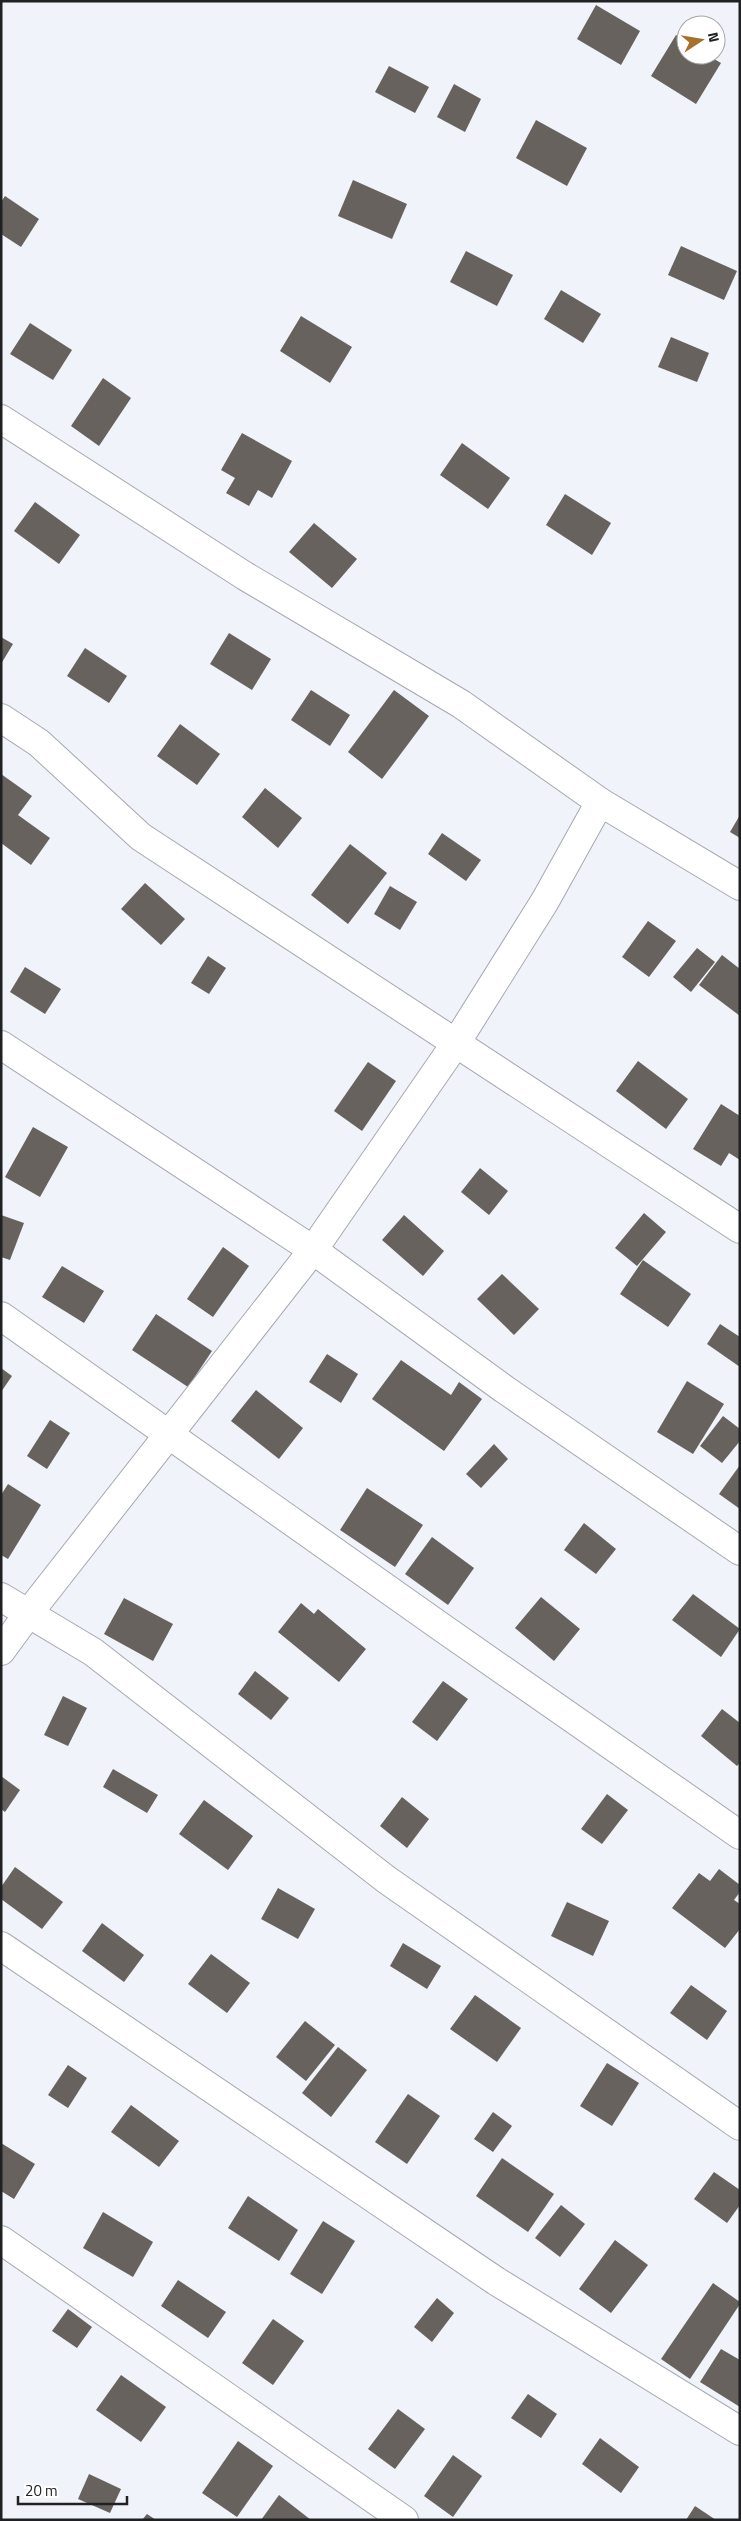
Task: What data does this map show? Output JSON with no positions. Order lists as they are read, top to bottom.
{
  "scale_bar": "20 m",
  "north": "right"
}
